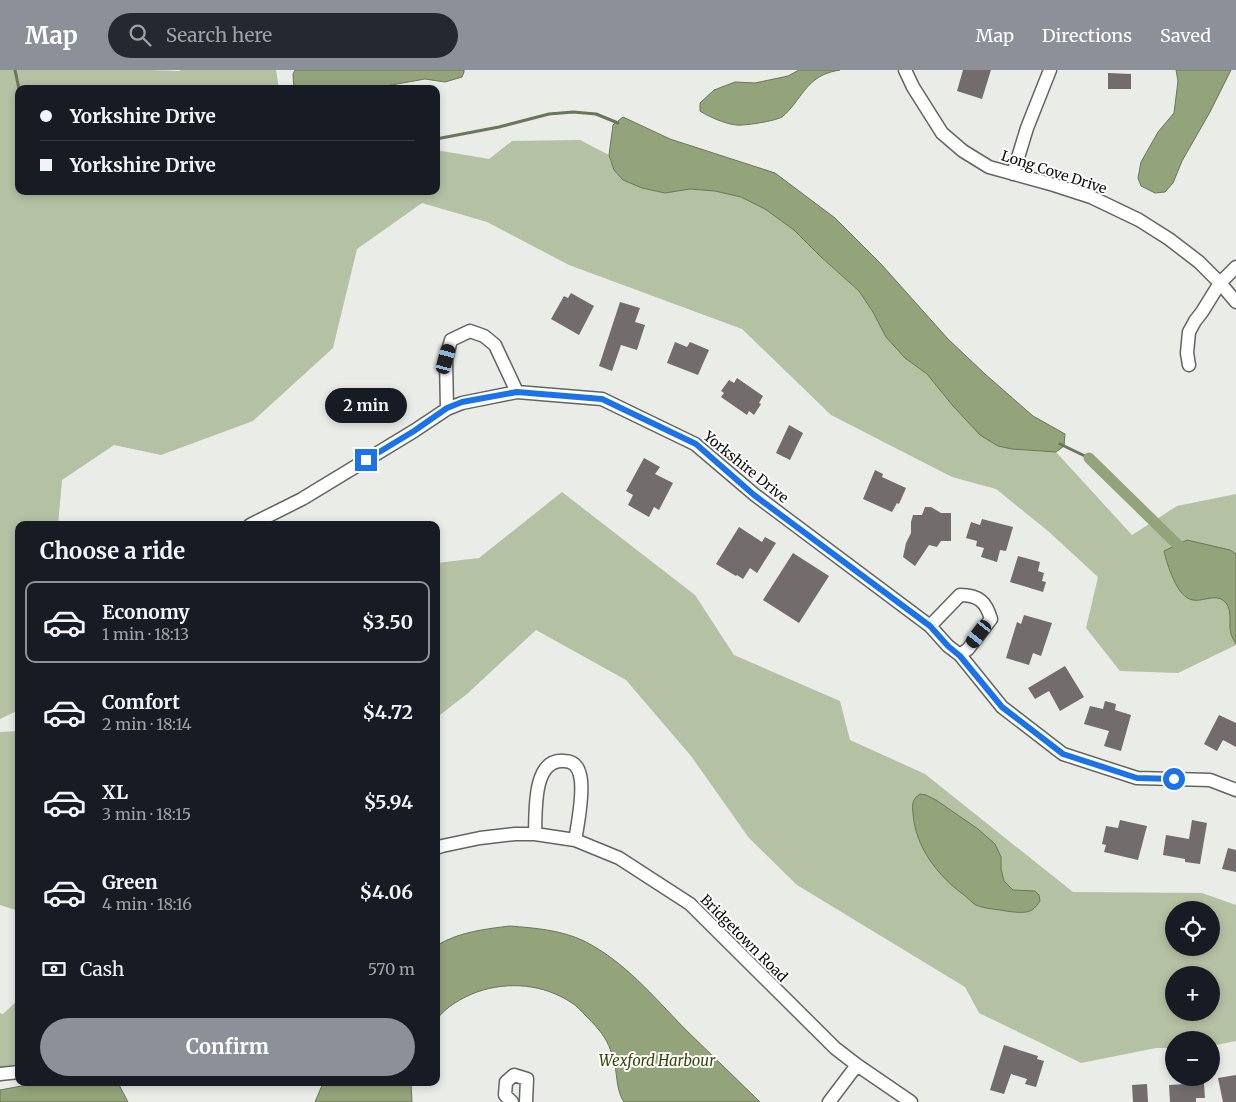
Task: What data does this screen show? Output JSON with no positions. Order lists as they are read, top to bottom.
{
  "streets": {
    "street": ["Long Cove Drive", "Yorkshire Drive", "Bridgetown Road"]
  },
  "water": ["Wexford Harbour"],
  "page": {
    "header": "Map",
    "search": "Search here",
    "nav": ["Map", "Directions", "Saved"],
    "banner": ["Yorkshire Drive", "Yorkshire Drive"],
    "bubble": "2 min",
    "heading": "Choose a ride",
    "list": [
      {
        "name": "Economy",
        "note": "1 min · 18:13",
        "value": "$3.50"
      },
      {
        "name": "Comfort",
        "note": "2 min · 18:14",
        "value": "$4.72"
      },
      {
        "name": "XL",
        "note": "3 min · 18:15",
        "value": "$5.94"
      },
      {
        "name": "Green",
        "note": "4 min · 18:16",
        "value": "$4.06"
      }
    ],
    "map_buttons": ["+", "−"],
    "pay": ["Cash", "570 m"],
    "buttons": "Confirm"
  }
}
